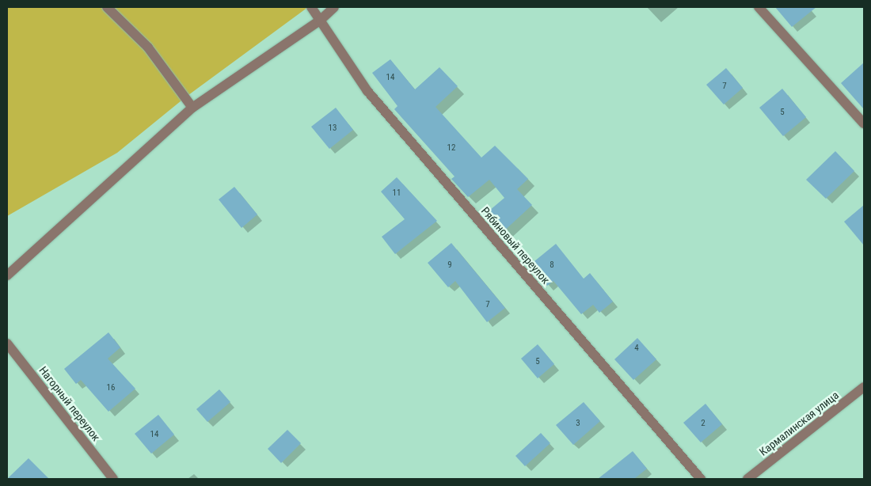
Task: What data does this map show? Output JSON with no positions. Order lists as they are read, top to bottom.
{
  "streets": {
    "street": ["Рябиновый переулок", "Нагорный переулок", "Кармалинская улица"]
  },
  "house_numbers": [
    "14",
    "7",
    "5",
    "13",
    "12",
    "11",
    "9",
    "8",
    "7",
    "4",
    "5",
    "16",
    "3",
    "2",
    "14"
  ]
}
